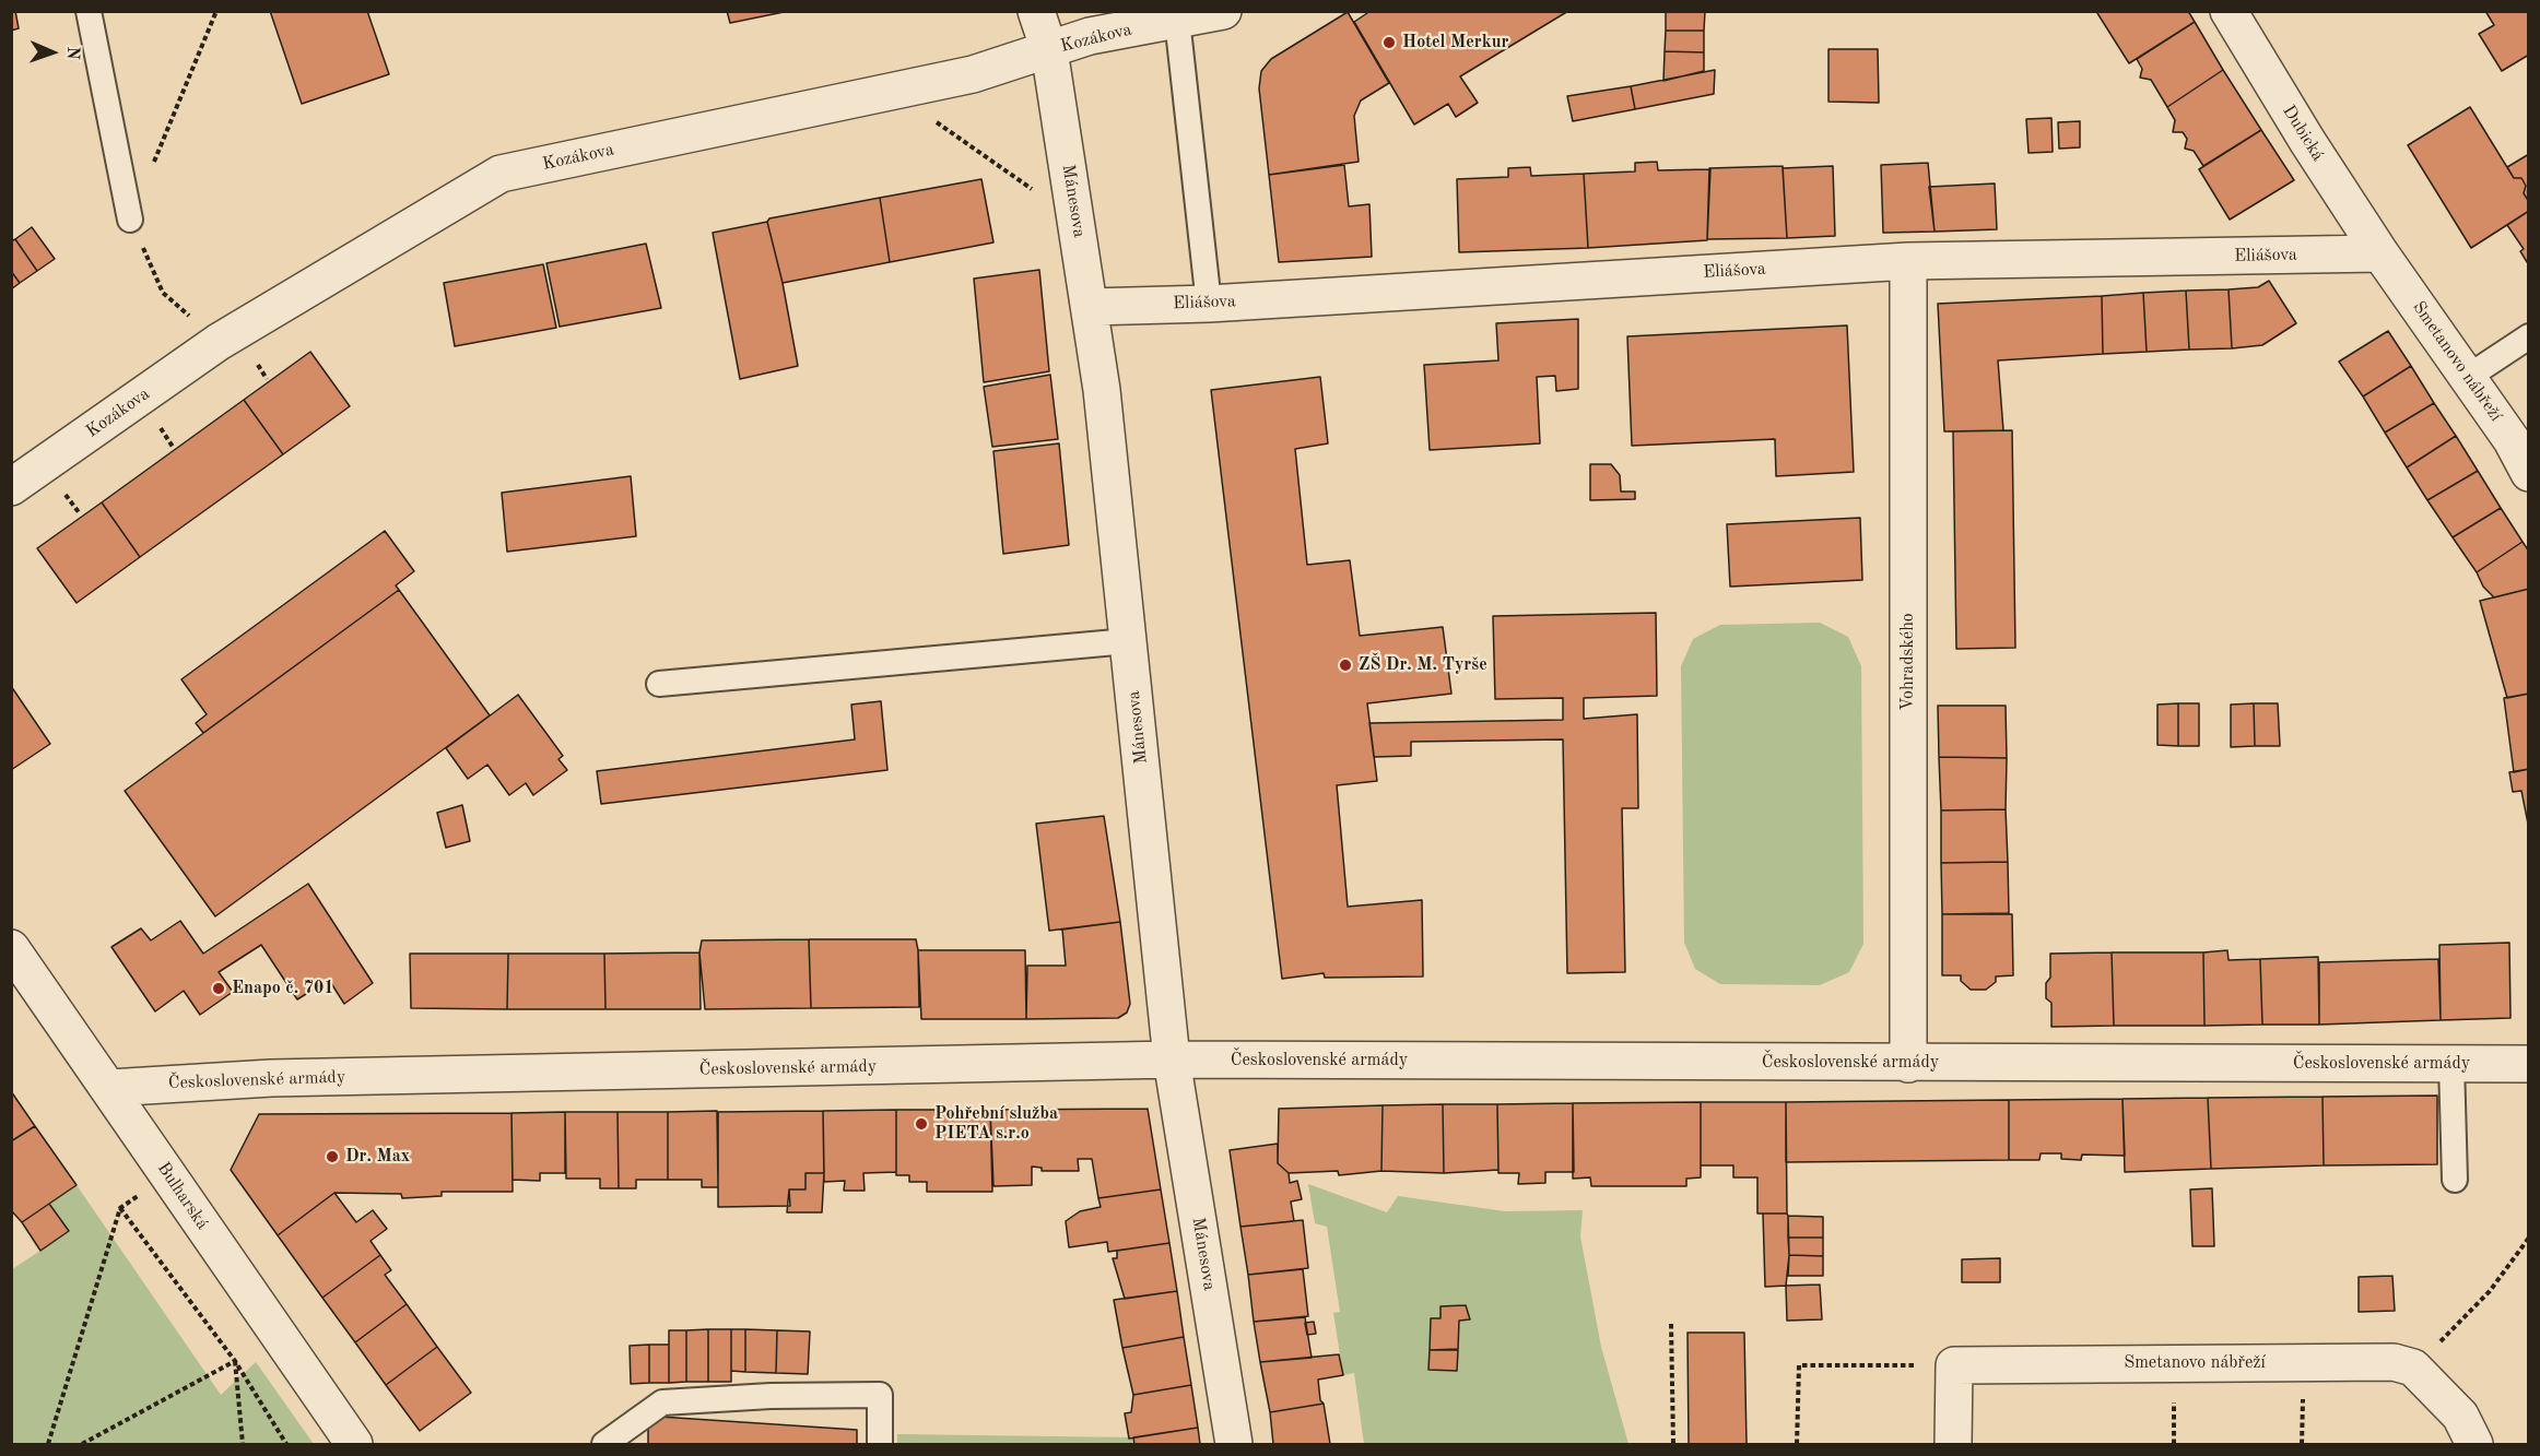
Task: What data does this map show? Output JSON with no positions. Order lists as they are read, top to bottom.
{
  "streets": {
    "street": [
      "Kozákova",
      "Dubická",
      "Mánesova",
      "Eliášova",
      "Smetanovo nábřeží",
      "Vohradského",
      "Československé armády",
      "Bulharská"
    ]
  },
  "crossings": [
    ["Kozákova", "Mánesova"],
    ["Dubická", "Eliášova"],
    ["Dubická", "Smetanovo nábřeží"],
    ["Mánesova", "Eliášova"],
    ["Mánesova", "Československé armády"],
    ["Eliášova", "Smetanovo nábřeží"],
    ["Eliášova", "Vohradského"],
    ["Vohradského", "Československé armády"],
    ["Československé armády", "Bulharská"]
  ],
  "places": [
    "Hotel Merkur",
    "ZŠ Dr. M. Tyrše",
    "Enapo č. 701",
    "Pohřební služba PIETA s.r.o",
    "Dr. Max"
  ],
  "north": "right"
}
